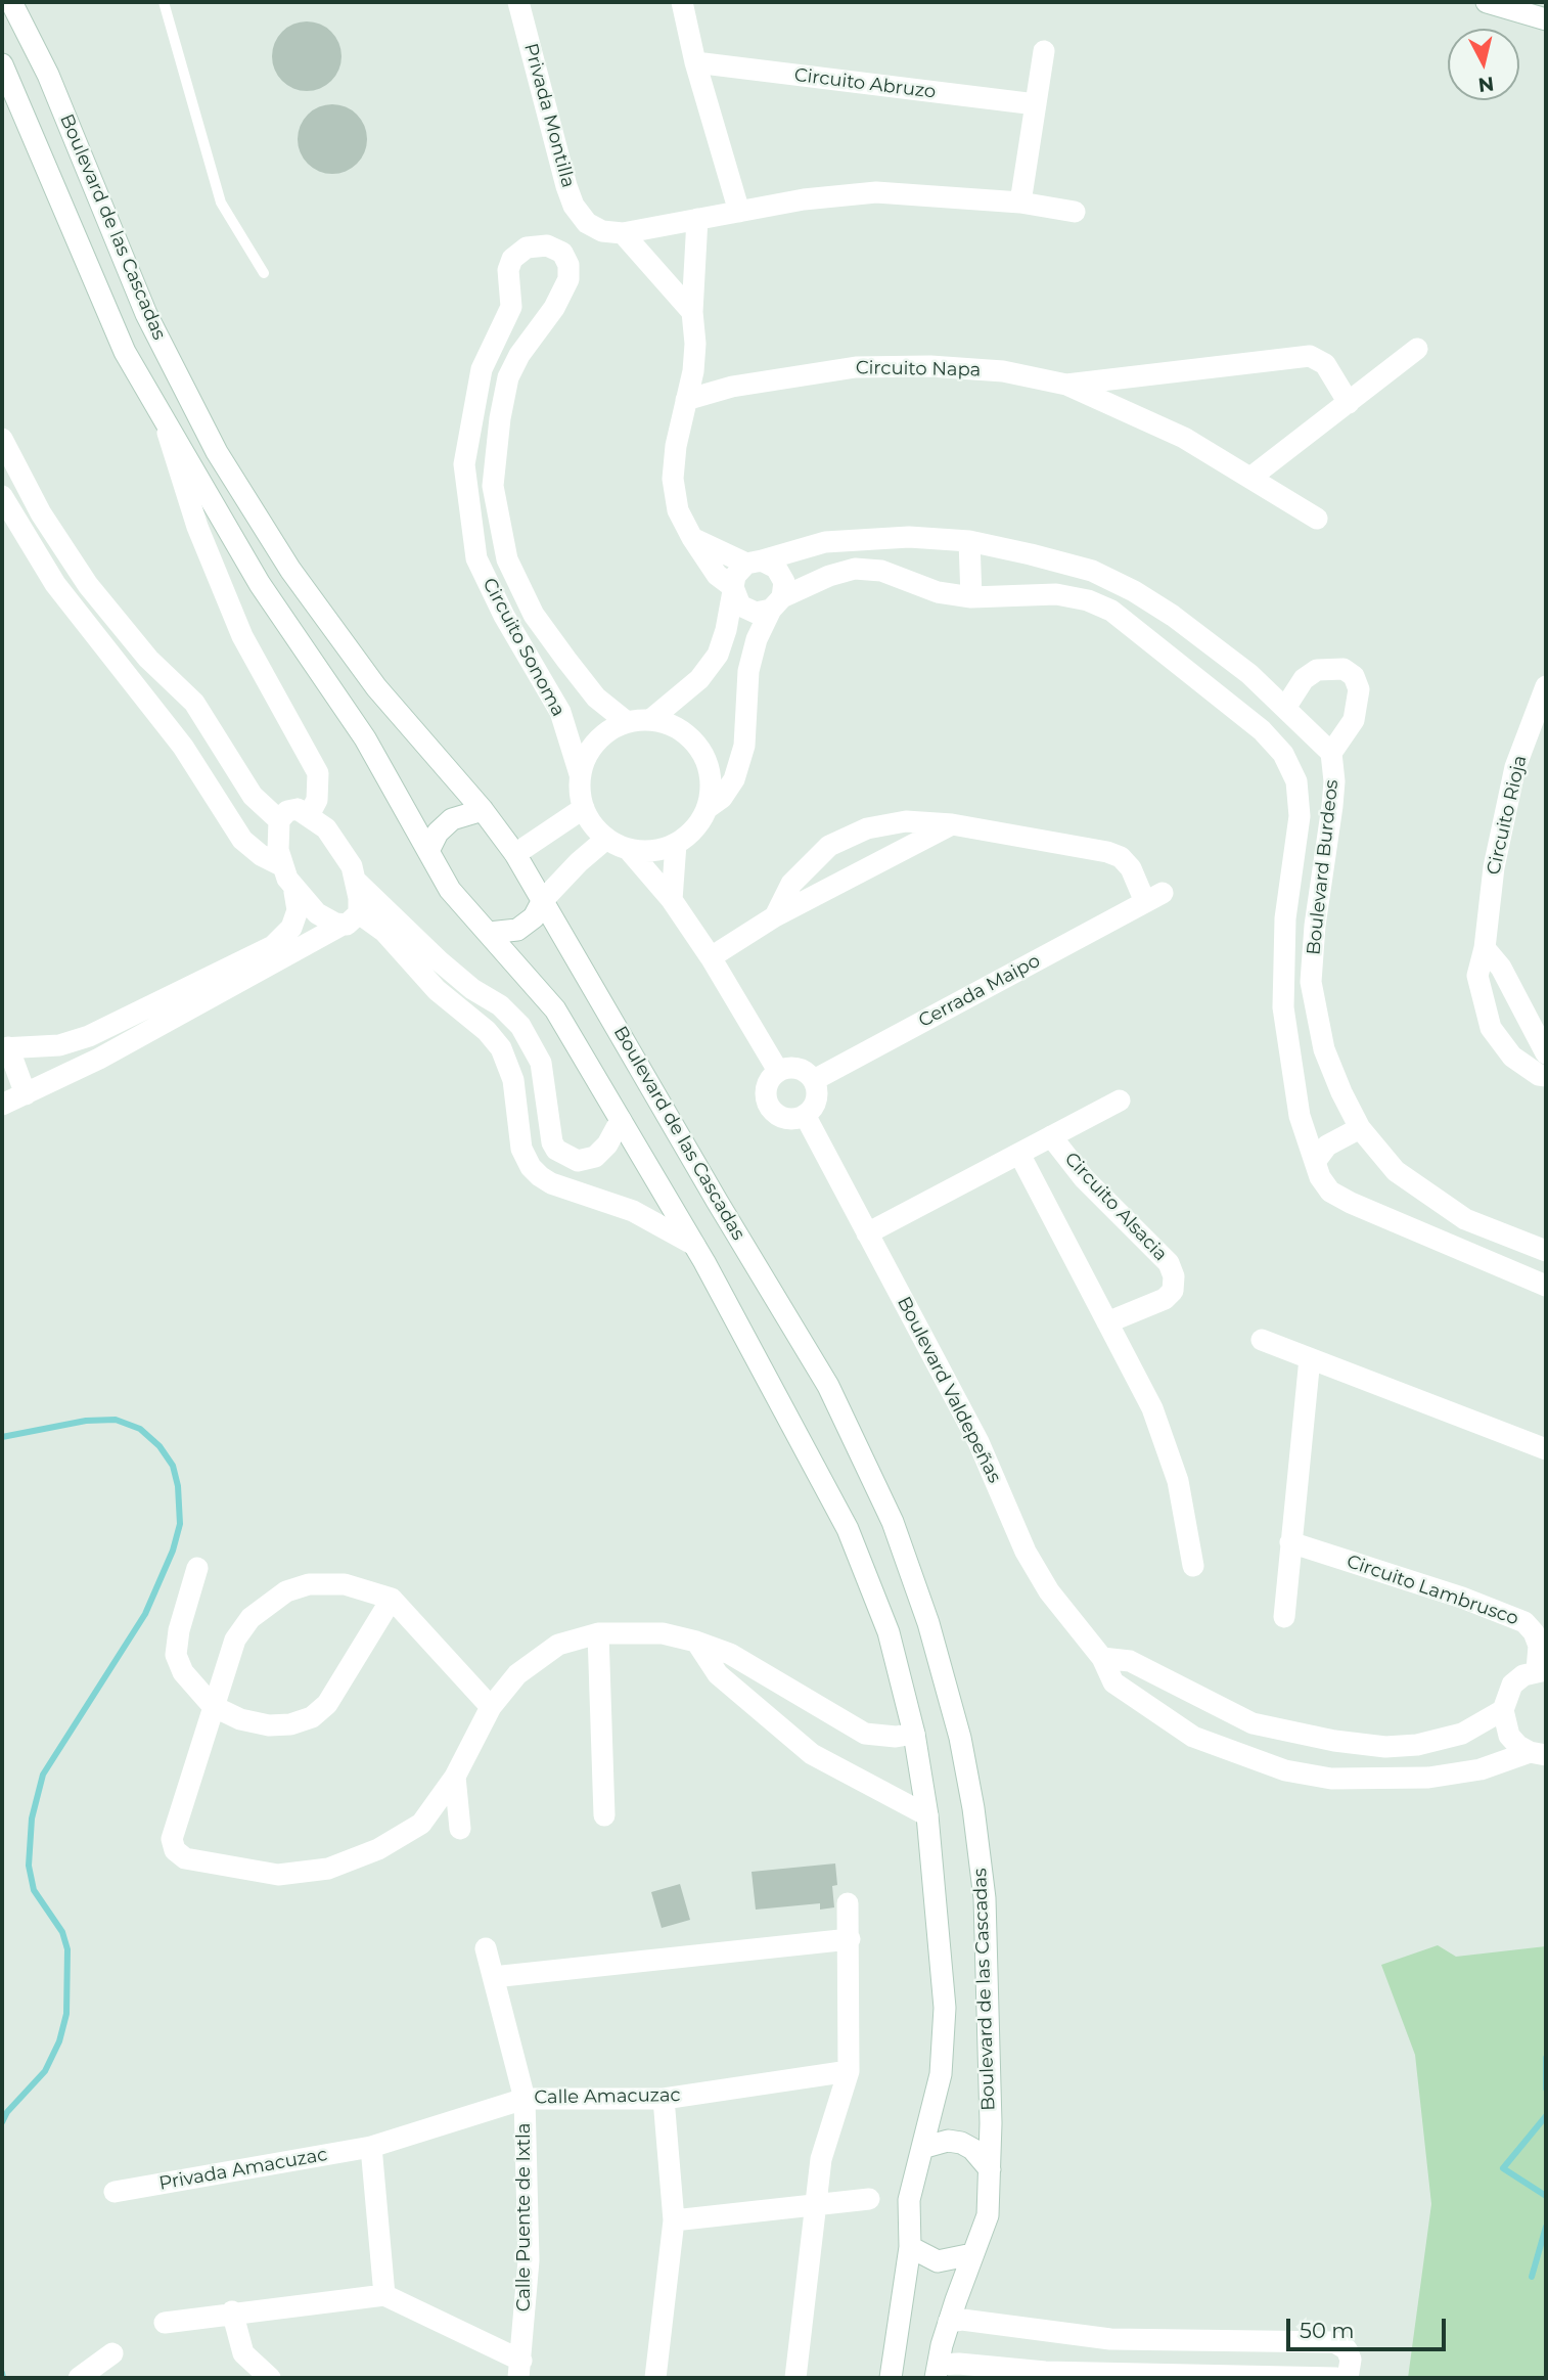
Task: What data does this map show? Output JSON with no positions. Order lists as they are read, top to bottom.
{
  "streets": {
    "street": [
      "Circuito Abruzo",
      "Privada Montilla",
      "Boulevard de las Cascadas",
      "Circuito Napa",
      "Circuito Sonoma",
      "Circuito Rioja",
      "Boulevard Burdeos",
      "Cerrada Maipo",
      "Circuito Alsacia",
      "Boulevard Valdepeñas",
      "Circuito Lambrusco",
      "Calle Amacuzac",
      "Privada Amacuzac",
      "Calle Puente de Ixtla"
    ]
  },
  "crossings": [
    ["Cerrada Maipo", "Boulevard Valdepeñas"],
    ["Circuito Alsacia", "Boulevard Valdepeñas"],
    ["Calle Amacuzac", "Privada Amacuzac"],
    ["Calle Amacuzac", "Calle Puente de Ixtla"]
  ],
  "scale_bar": "50 m",
  "north": "bottom"
}
